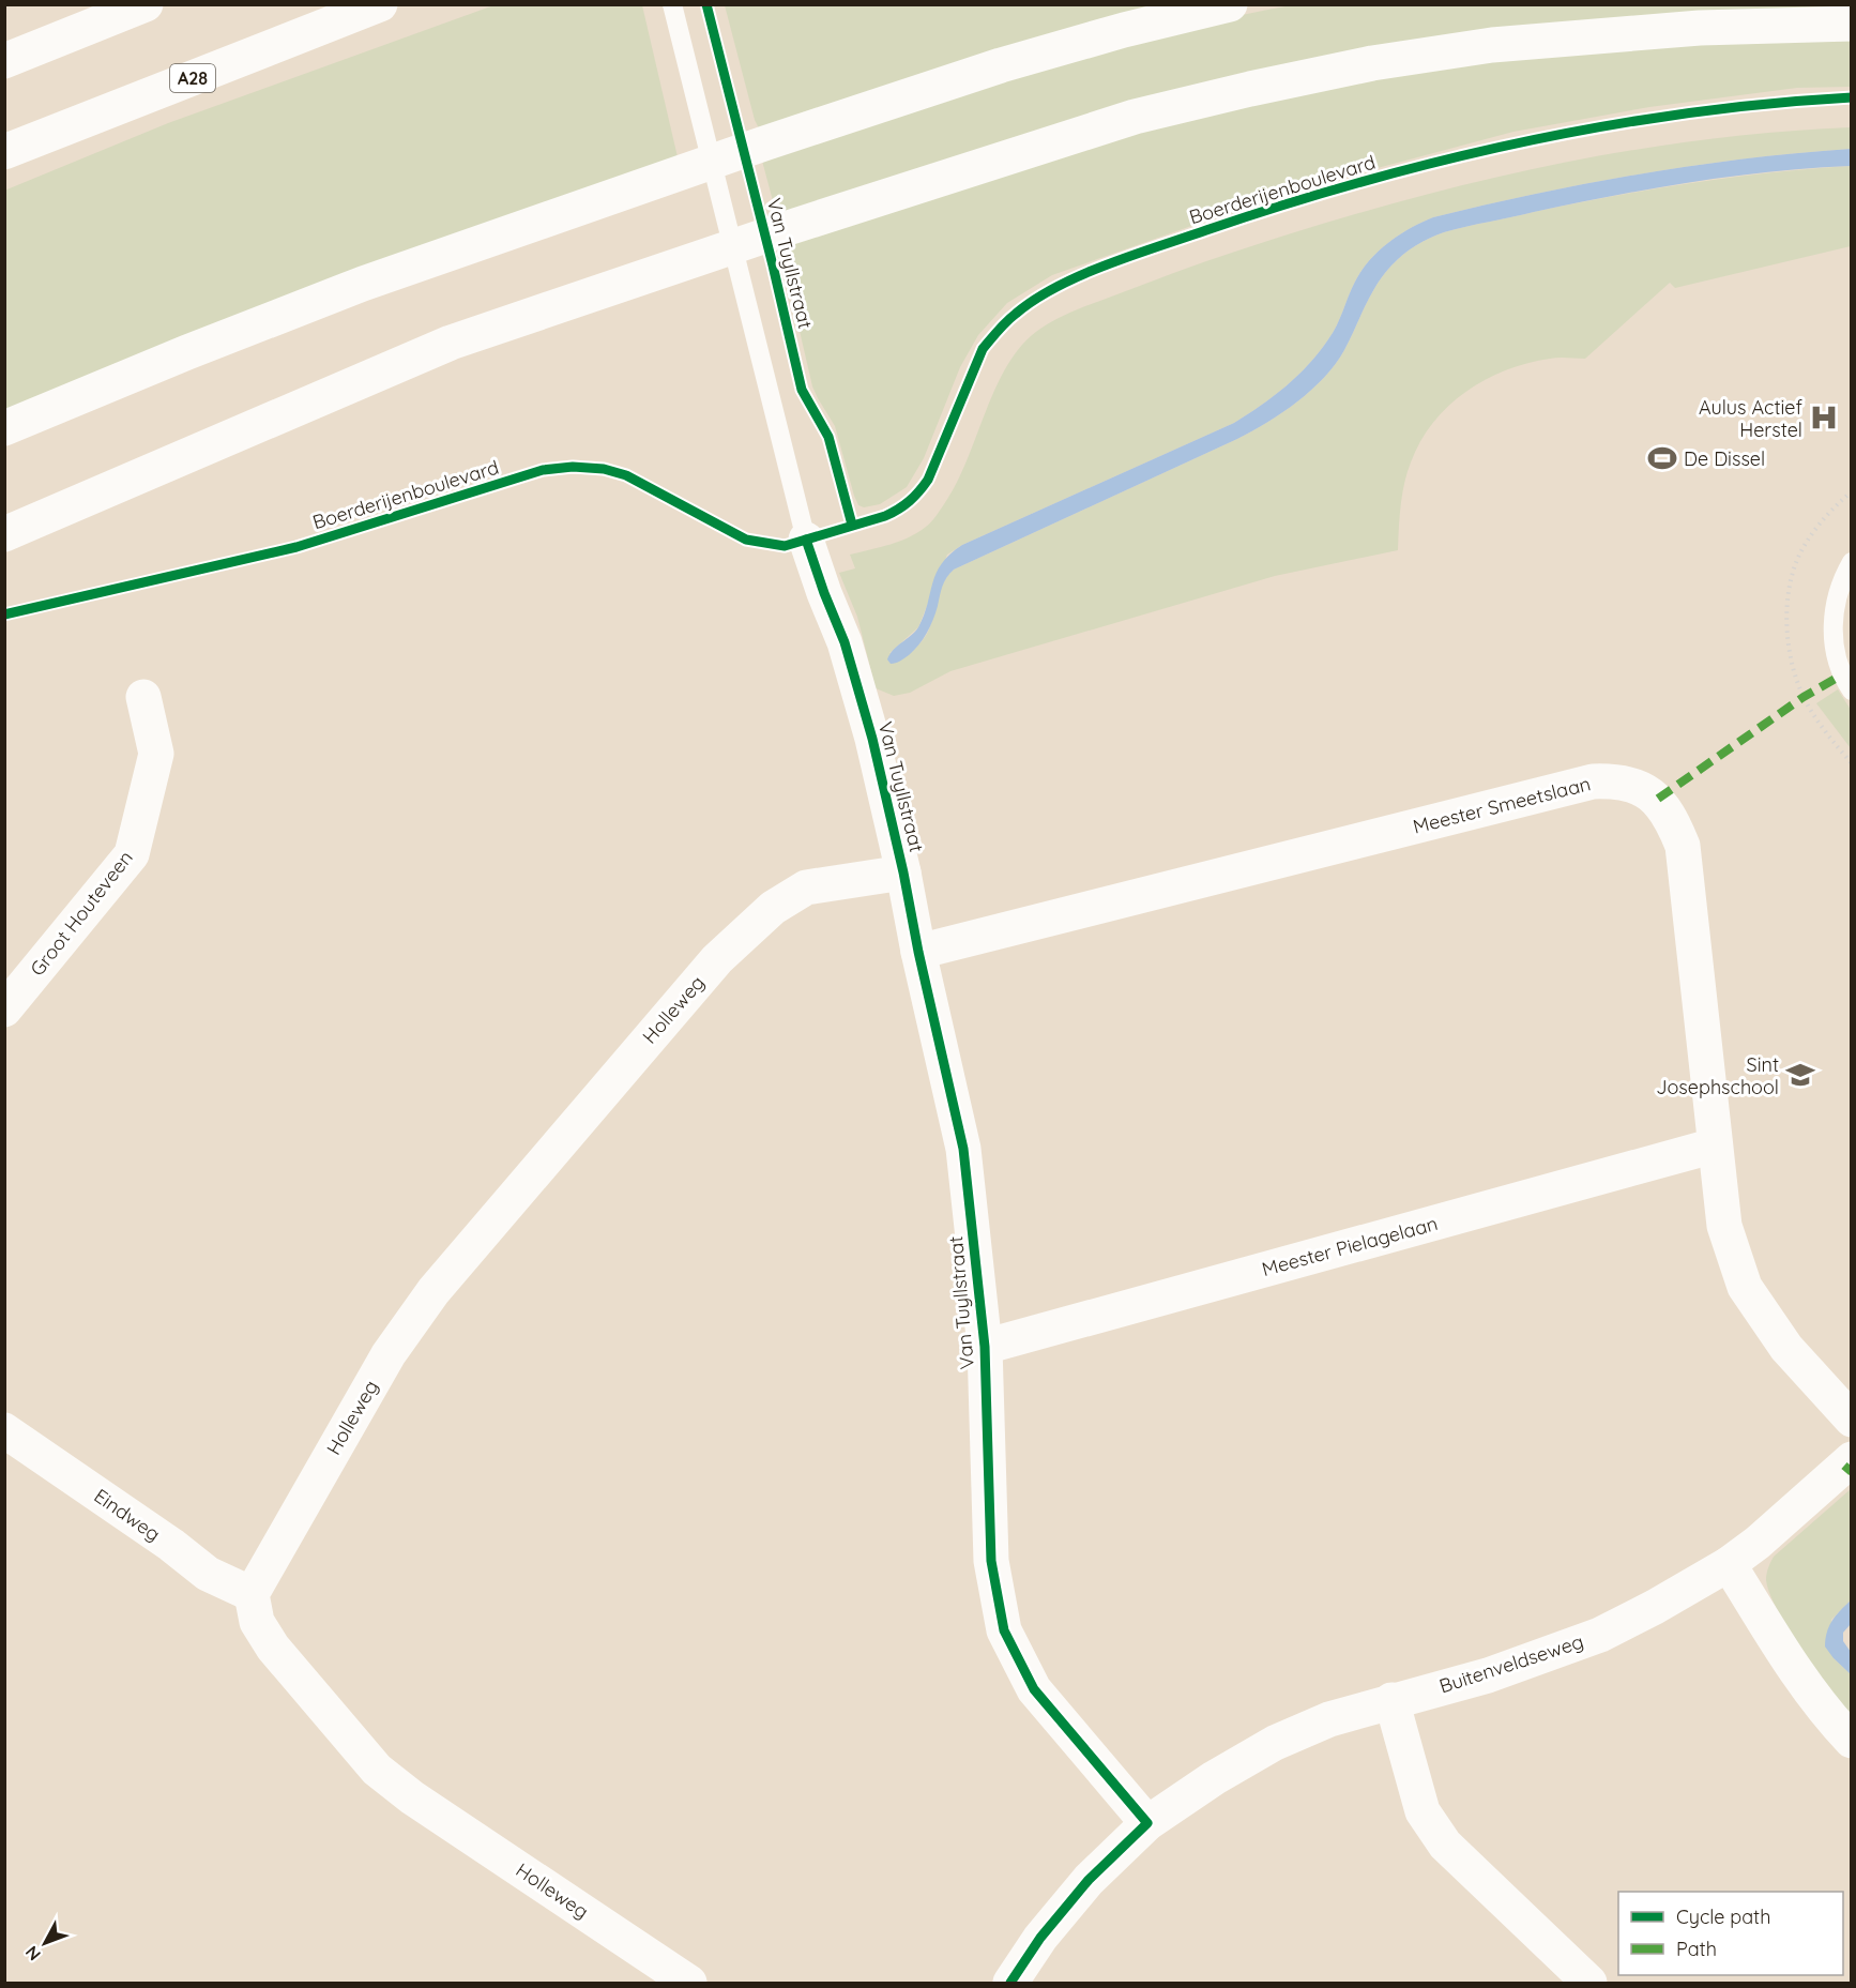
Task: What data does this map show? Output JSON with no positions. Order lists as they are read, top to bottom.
{
  "streets": {
    "main road": [
      "A28",
      "Van Tuyllstraat",
      "Meester Smeetslaan",
      "Groot Houteveen",
      "Holleweg",
      "Meester Pielagelaan",
      "Eindweg",
      "Buitenveldseweg"
    ],
    "cycle path": ["Boerderijenboulevard"]
  },
  "crossings": [
    ["Van Tuyllstraat", "Meester Smeetslaan"],
    ["Van Tuyllstraat", "Holleweg"],
    ["Van Tuyllstraat", "Meester Pielagelaan"],
    ["Van Tuyllstraat", "Buitenveldseweg"],
    ["Meester Smeetslaan", "Meester Pielagelaan"],
    ["Holleweg", "Eindweg"]
  ],
  "places": {
    "hospital": ["Aulus Actief Herstel"],
    "sports": ["De Dissel"],
    "school or university": ["Sint Josephschool"]
  },
  "legend": ["Cycle path", "Path"],
  "north": "bottom left"
}
